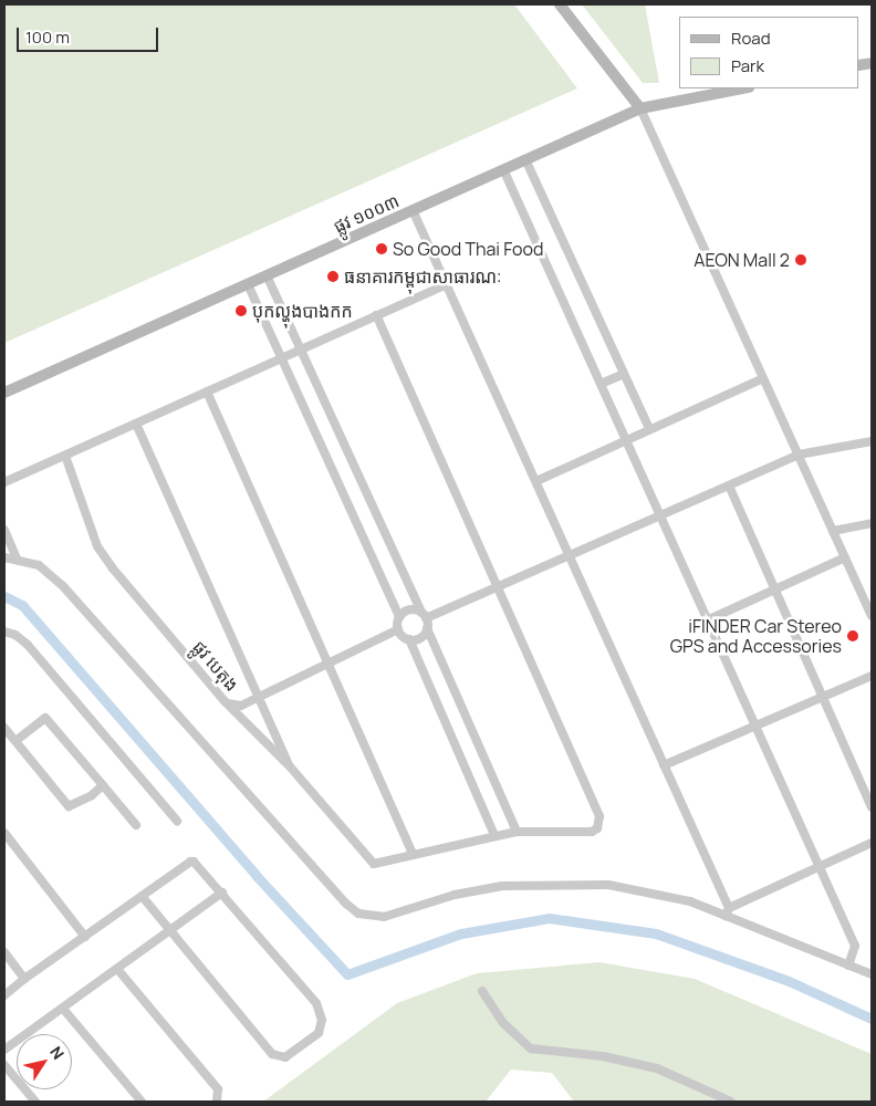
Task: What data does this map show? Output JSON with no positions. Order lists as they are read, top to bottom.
{
  "streets": {
    "main road": ["ផ្លូវ ១០០៣"],
    "street": ["ផ្លូវ បេតុង"]
  },
  "places": [
    "So Good Thai Food",
    "AEON Mall 2",
    "ធនាគារកម្ពុជាសាធារណៈ",
    "បុកល្ហុងបាងកក",
    "iFINDER Car Stereo GPS and Accessories"
  ],
  "legend": ["Road", "Park"],
  "scale_bar": "100 m",
  "north": "top right"
}
